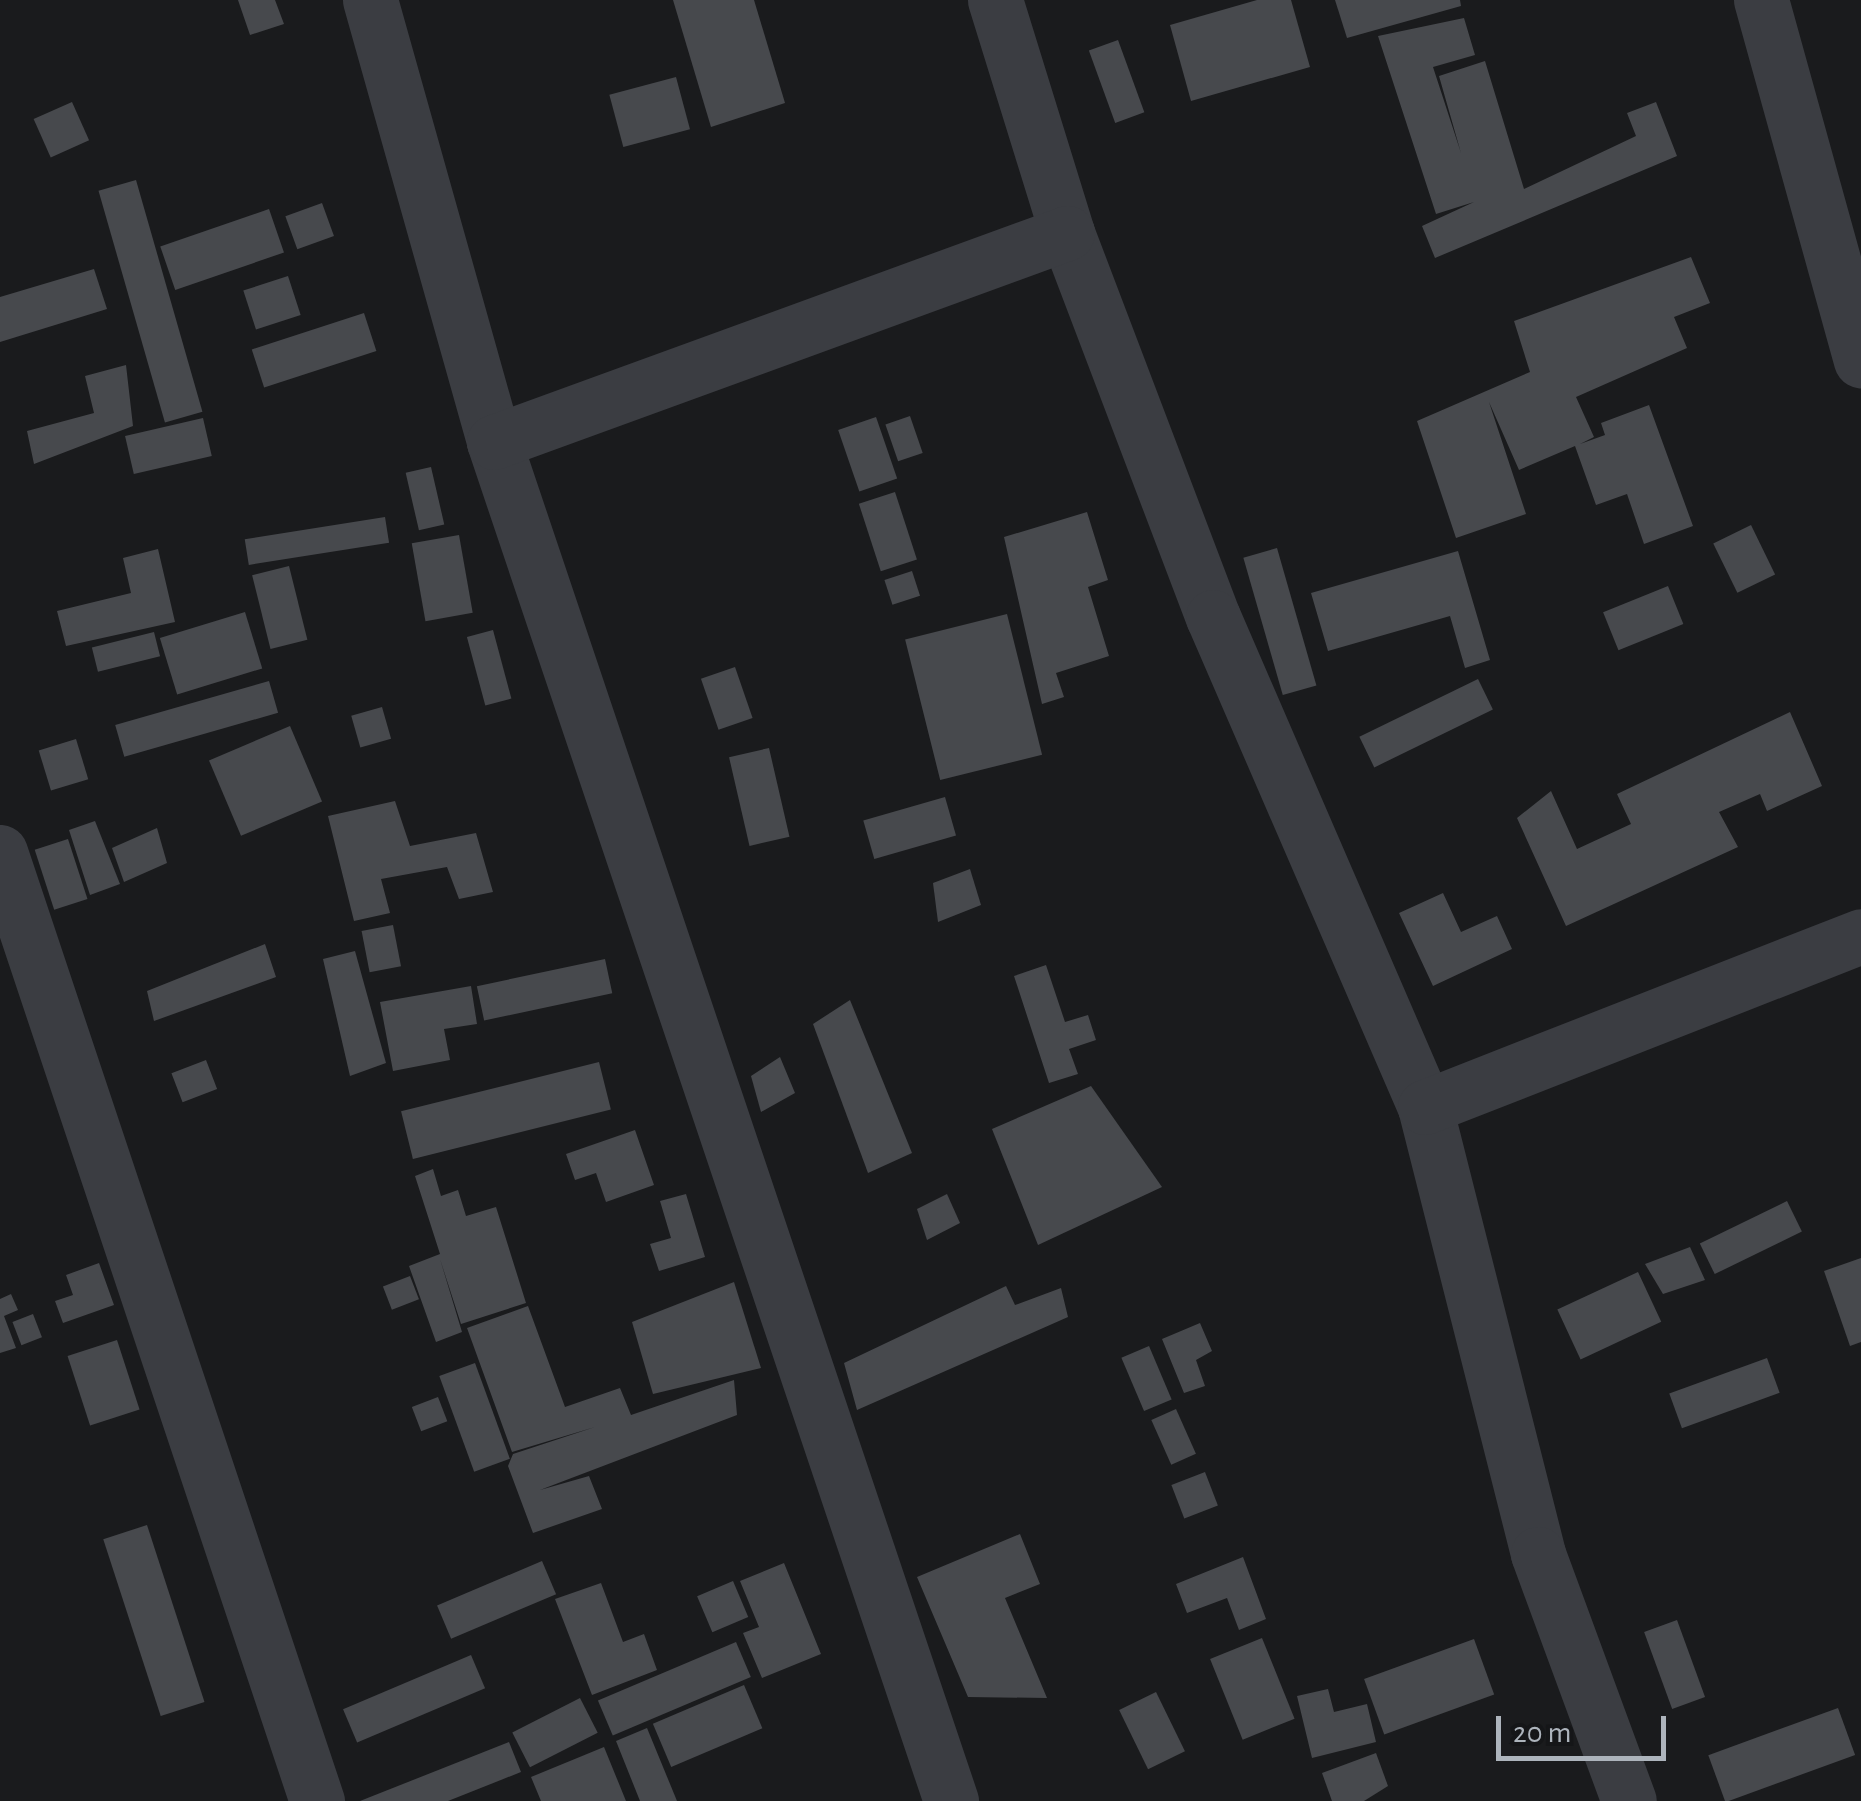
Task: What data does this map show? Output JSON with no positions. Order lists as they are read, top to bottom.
{
  "scale_bar": "20 m"
}
